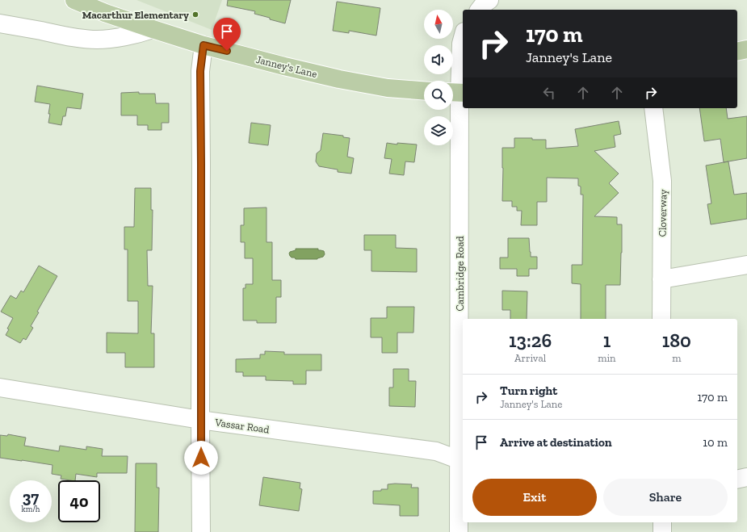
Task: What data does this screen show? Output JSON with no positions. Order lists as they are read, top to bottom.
{
  "streets": {
    "main road": ["Janney's Lane"],
    "street": ["Cloverway", "Cambridge Road", "Vassar Road"]
  },
  "crossings": [
    ["Cambridge Road", "Vassar Road"]
  ],
  "places": ["Macarthur Elementary"],
  "north": "top",
  "page": {
    "turn": ["170 m", "Janney's Lane"],
    "eta": [
      "13:26",
      "Arrival",
      "1",
      "min",
      "180",
      "m"
    ],
    "list": [
      {
        "name": "Turn right",
        "note": "Janney's Lane",
        "value": "170 m"
      },
      {
        "name": "Arrive at destination",
        "value": "10 m"
      }
    ],
    "buttons": ["Exit", "Share"],
    "speed": "37 km/h",
    "limit": "40"
  }
}
